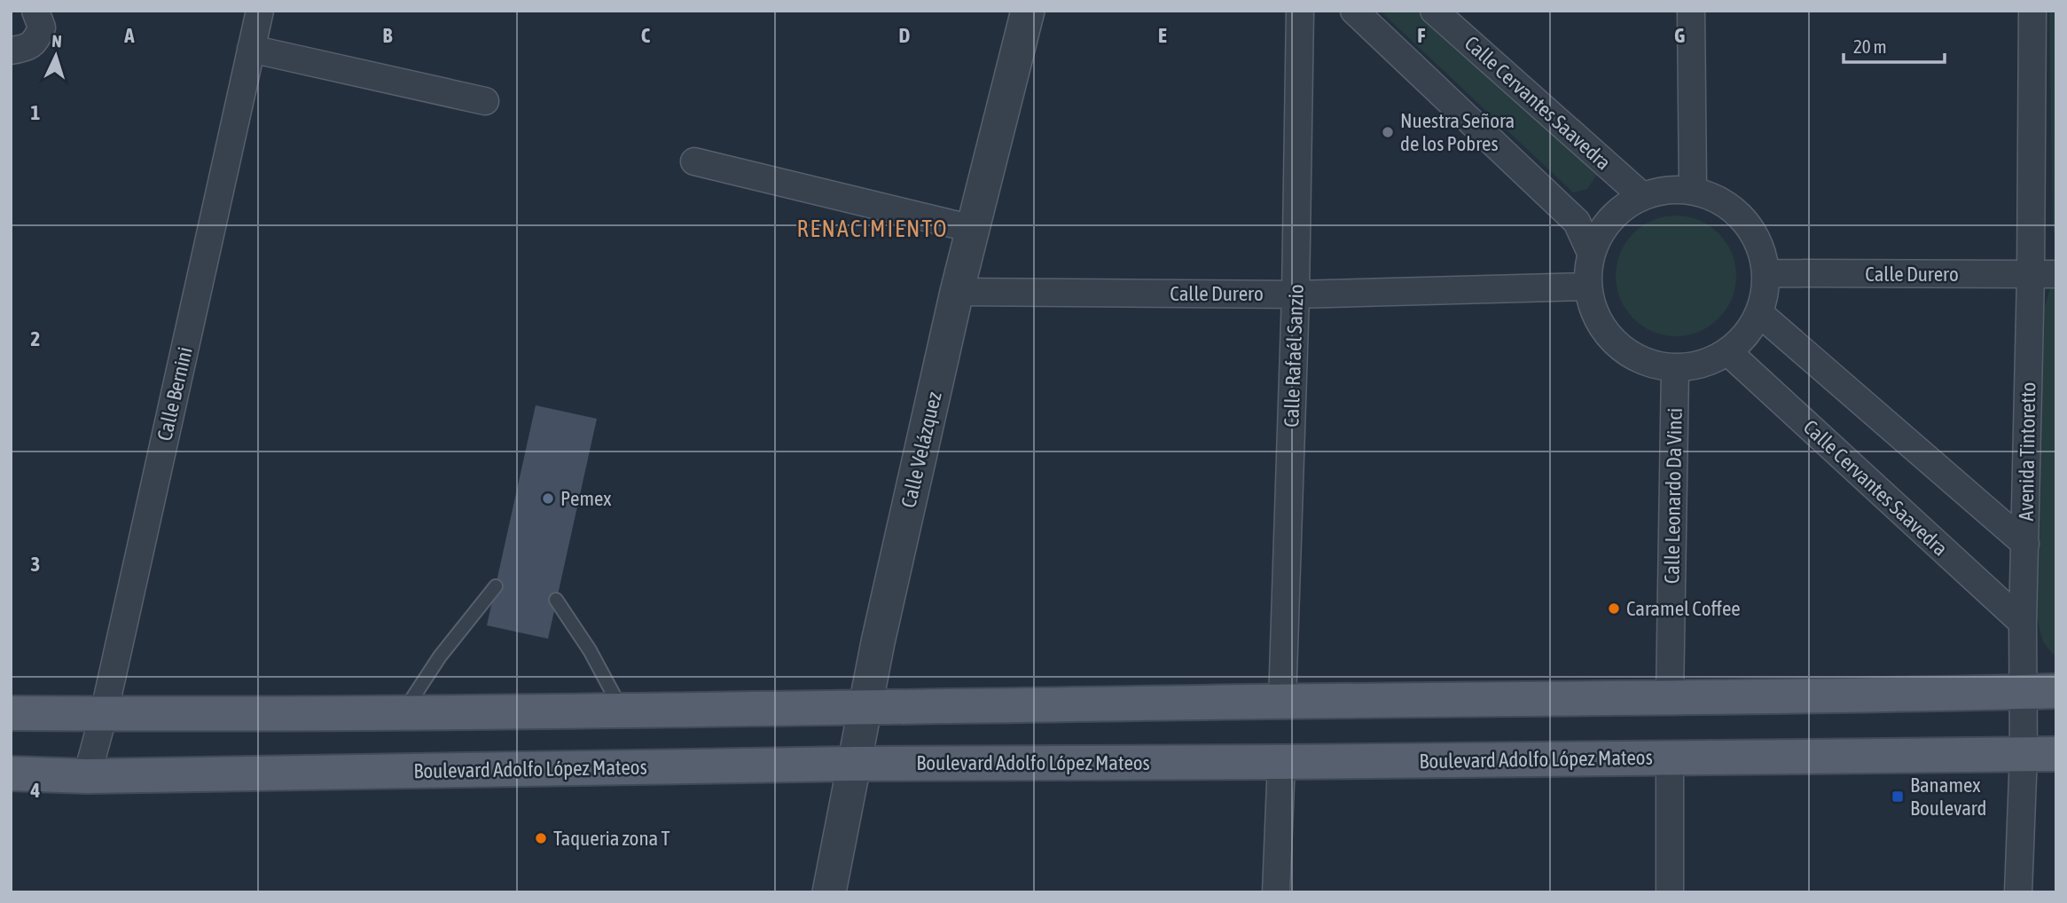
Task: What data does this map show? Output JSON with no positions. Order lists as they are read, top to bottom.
{
  "streets": {
    "main road": ["Boulevard Adolfo López Mateos"],
    "street": [
      "Calle Cervantes Saavedra",
      "Calle Durero",
      "Calle Rafaél Sanzio",
      "Calle Bernini",
      "Calle Velázquez",
      "Avenida Tintoretto",
      "Calle Leonardo Da Vinci"
    ]
  },
  "crossings": [
    ["Calle Cervantes Saavedra", "Calle Durero"],
    ["Calle Cervantes Saavedra", "Avenida Tintoretto"],
    ["Calle Cervantes Saavedra", "Calle Leonardo Da Vinci"],
    ["Calle Durero", "Calle Rafaél Sanzio"],
    ["Calle Durero", "Calle Velázquez"],
    ["Calle Durero", "Avenida Tintoretto"],
    ["Calle Durero", "Calle Leonardo Da Vinci"],
    ["Calle Bernini", "Boulevard Adolfo López Mateos"],
    ["Calle Velázquez", "Boulevard Adolfo López Mateos"],
    ["Avenida Tintoretto", "Boulevard Adolfo López Mateos"]
  ],
  "districts": ["RENACIMIENTO"],
  "places": {
    "other": [
      "Nuestra Señora de los Pobres",
      "Pemex",
      "Caramel Coffee",
      "Taqueria zona T"
    ],
    "transit": ["Banamex Boulevard"]
  },
  "scale_bar": "20 m",
  "north": "top",
  "grid": {
    "columns": [
      "A",
      "B",
      "C",
      "D",
      "E",
      "F",
      "G"
    ],
    "rows": [
      "1",
      "2",
      "3",
      "4"
    ]
  }
}
